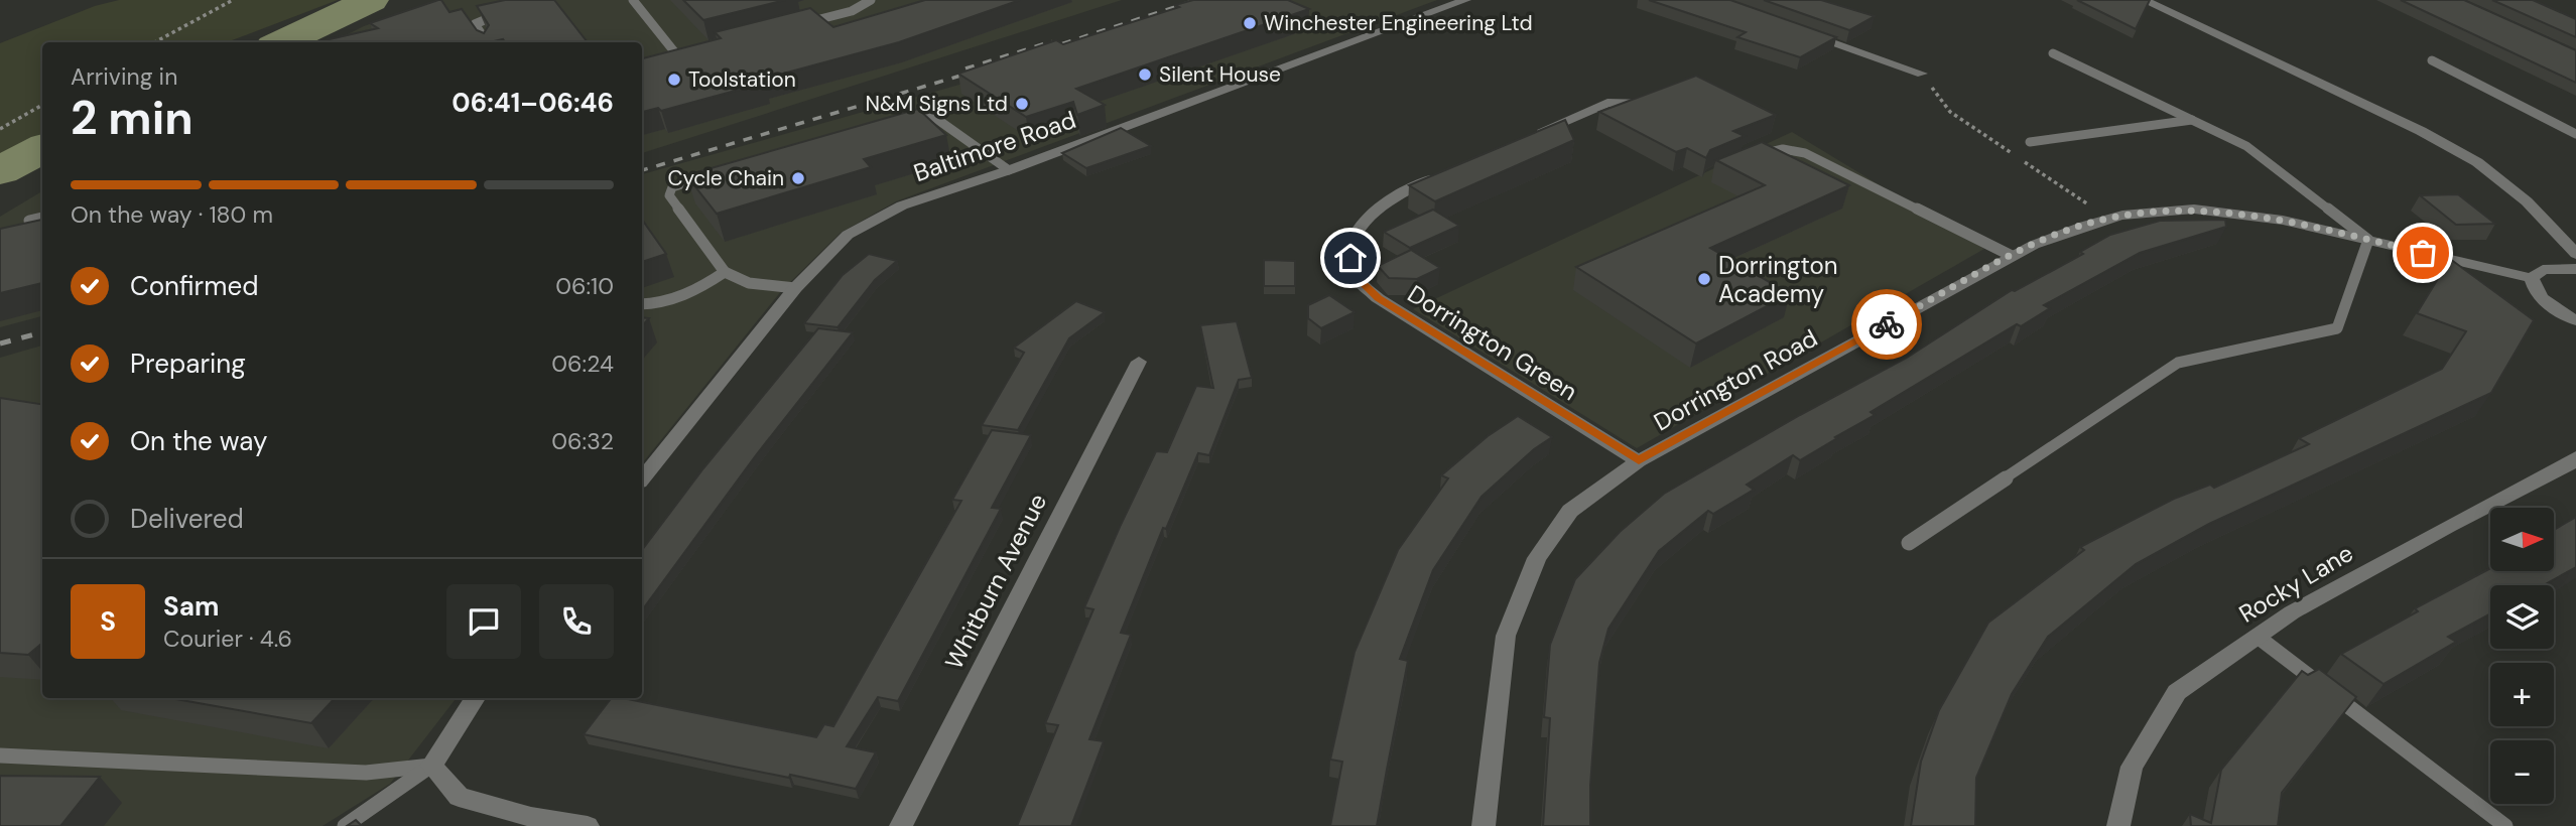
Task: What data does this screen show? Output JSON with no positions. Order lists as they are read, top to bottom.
{
  "streets": {
    "street": [
      "Baltimore Road",
      "Dorrington Green",
      "Dorrington Road",
      "Whitburn Avenue",
      "Rocky Lane"
    ]
  },
  "crossings": [
    ["Dorrington Green", "Dorrington Road"]
  ],
  "places": [
    "Winchester Engineering Ltd",
    "Silent House",
    "Toolstation",
    "N&M Signs Ltd",
    "Cycle Chain",
    "Dorrington Academy"
  ],
  "north": "right",
  "page": {
    "heading": ["2 min", "Arriving in", "06:41–06:46"],
    "panel": ["Sam", "Courier · 4.6"],
    "bar": "On the way · 180 m",
    "list": [
      ["Confirmed", "06:10"],
      ["Preparing", "06:24"],
      ["On the way", "06:32"],
      "Delivered"
    ],
    "map_buttons": ["+", "−"],
    "round": "S"
  }
}
